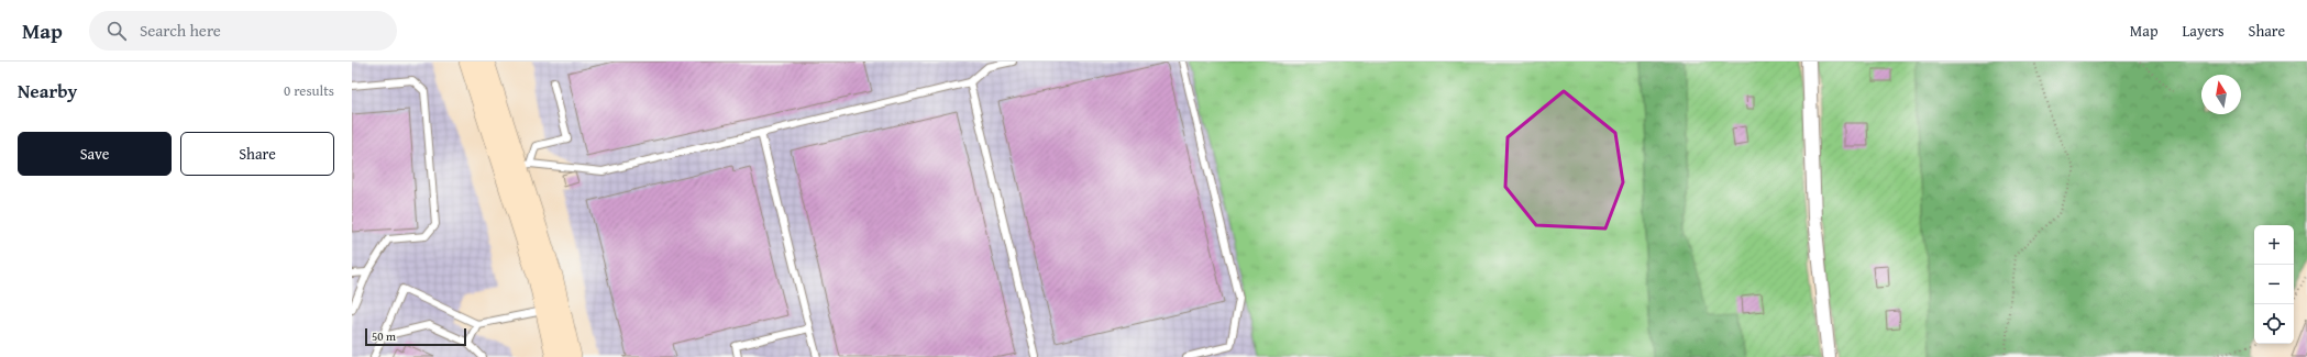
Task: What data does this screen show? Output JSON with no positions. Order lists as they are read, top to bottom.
{
  "scale_bar": "50 m",
  "north": "top",
  "page": {
    "header": "Map",
    "search": "Search here",
    "nav": ["Map", "Layers", "Share"],
    "heading": ["Nearby", "0 results"],
    "buttons": ["Save", "Share"],
    "map_buttons": ["+", "−"],
    "scale": "50 m"
  }
}
